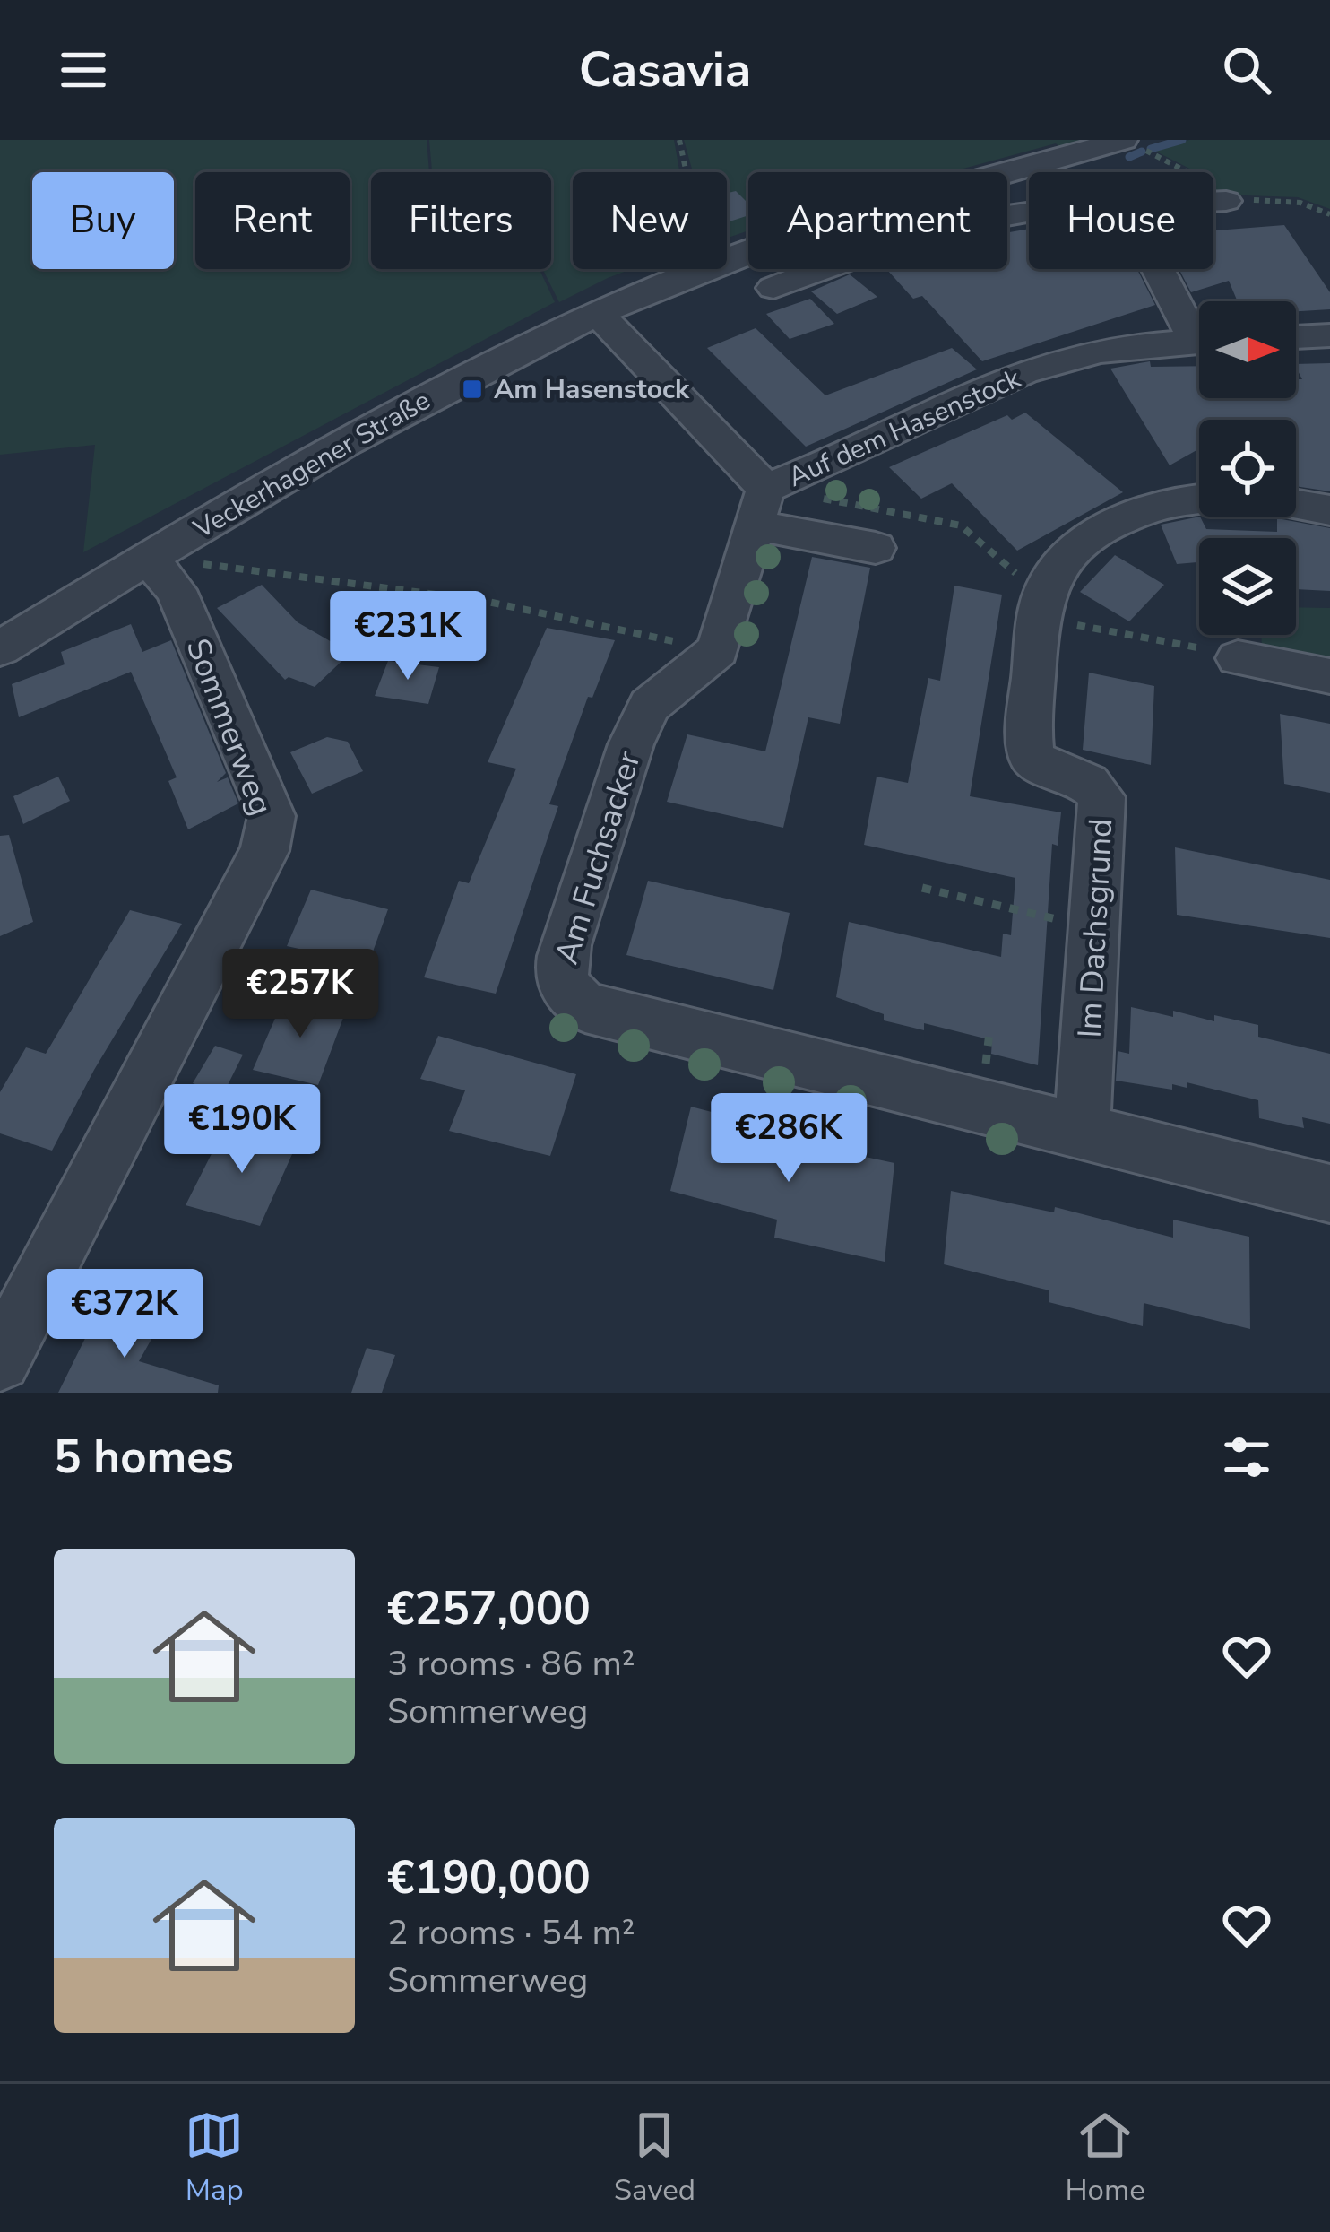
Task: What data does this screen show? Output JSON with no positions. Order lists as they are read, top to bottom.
{
  "streets": {
    "street": [
      "Auf dem Hasenstock",
      "Veckerhagener Straße",
      "Sommerweg",
      "Am Fuchsacker",
      "Im Dachsgrund"
    ]
  },
  "crossings": [
    ["Auf dem Hasenstock", "Veckerhagener Straße"],
    ["Veckerhagener Straße", "Sommerweg"],
    ["Am Fuchsacker", "Im Dachsgrund"]
  ],
  "places": {
    "transit": ["Am Hasenstock"]
  },
  "north": "right",
  "page": {
    "header": "Casavia",
    "chip": [
      "Buy",
      "Rent",
      "Filters",
      "New",
      "Apartment",
      "House"
    ],
    "price": [
      "€231K",
      "€257K",
      "€190K",
      "€286K",
      "€372K"
    ],
    "heading": "5 homes",
    "list": [
      {
        "name": "€257,000",
        "note": "3 rooms · 86 m² · Sommerweg"
      },
      {
        "name": "€190,000",
        "note": "2 rooms · 54 m² · Sommerweg"
      }
    ],
    "tabs": ["Map", "Saved", "Home"]
  }
}
